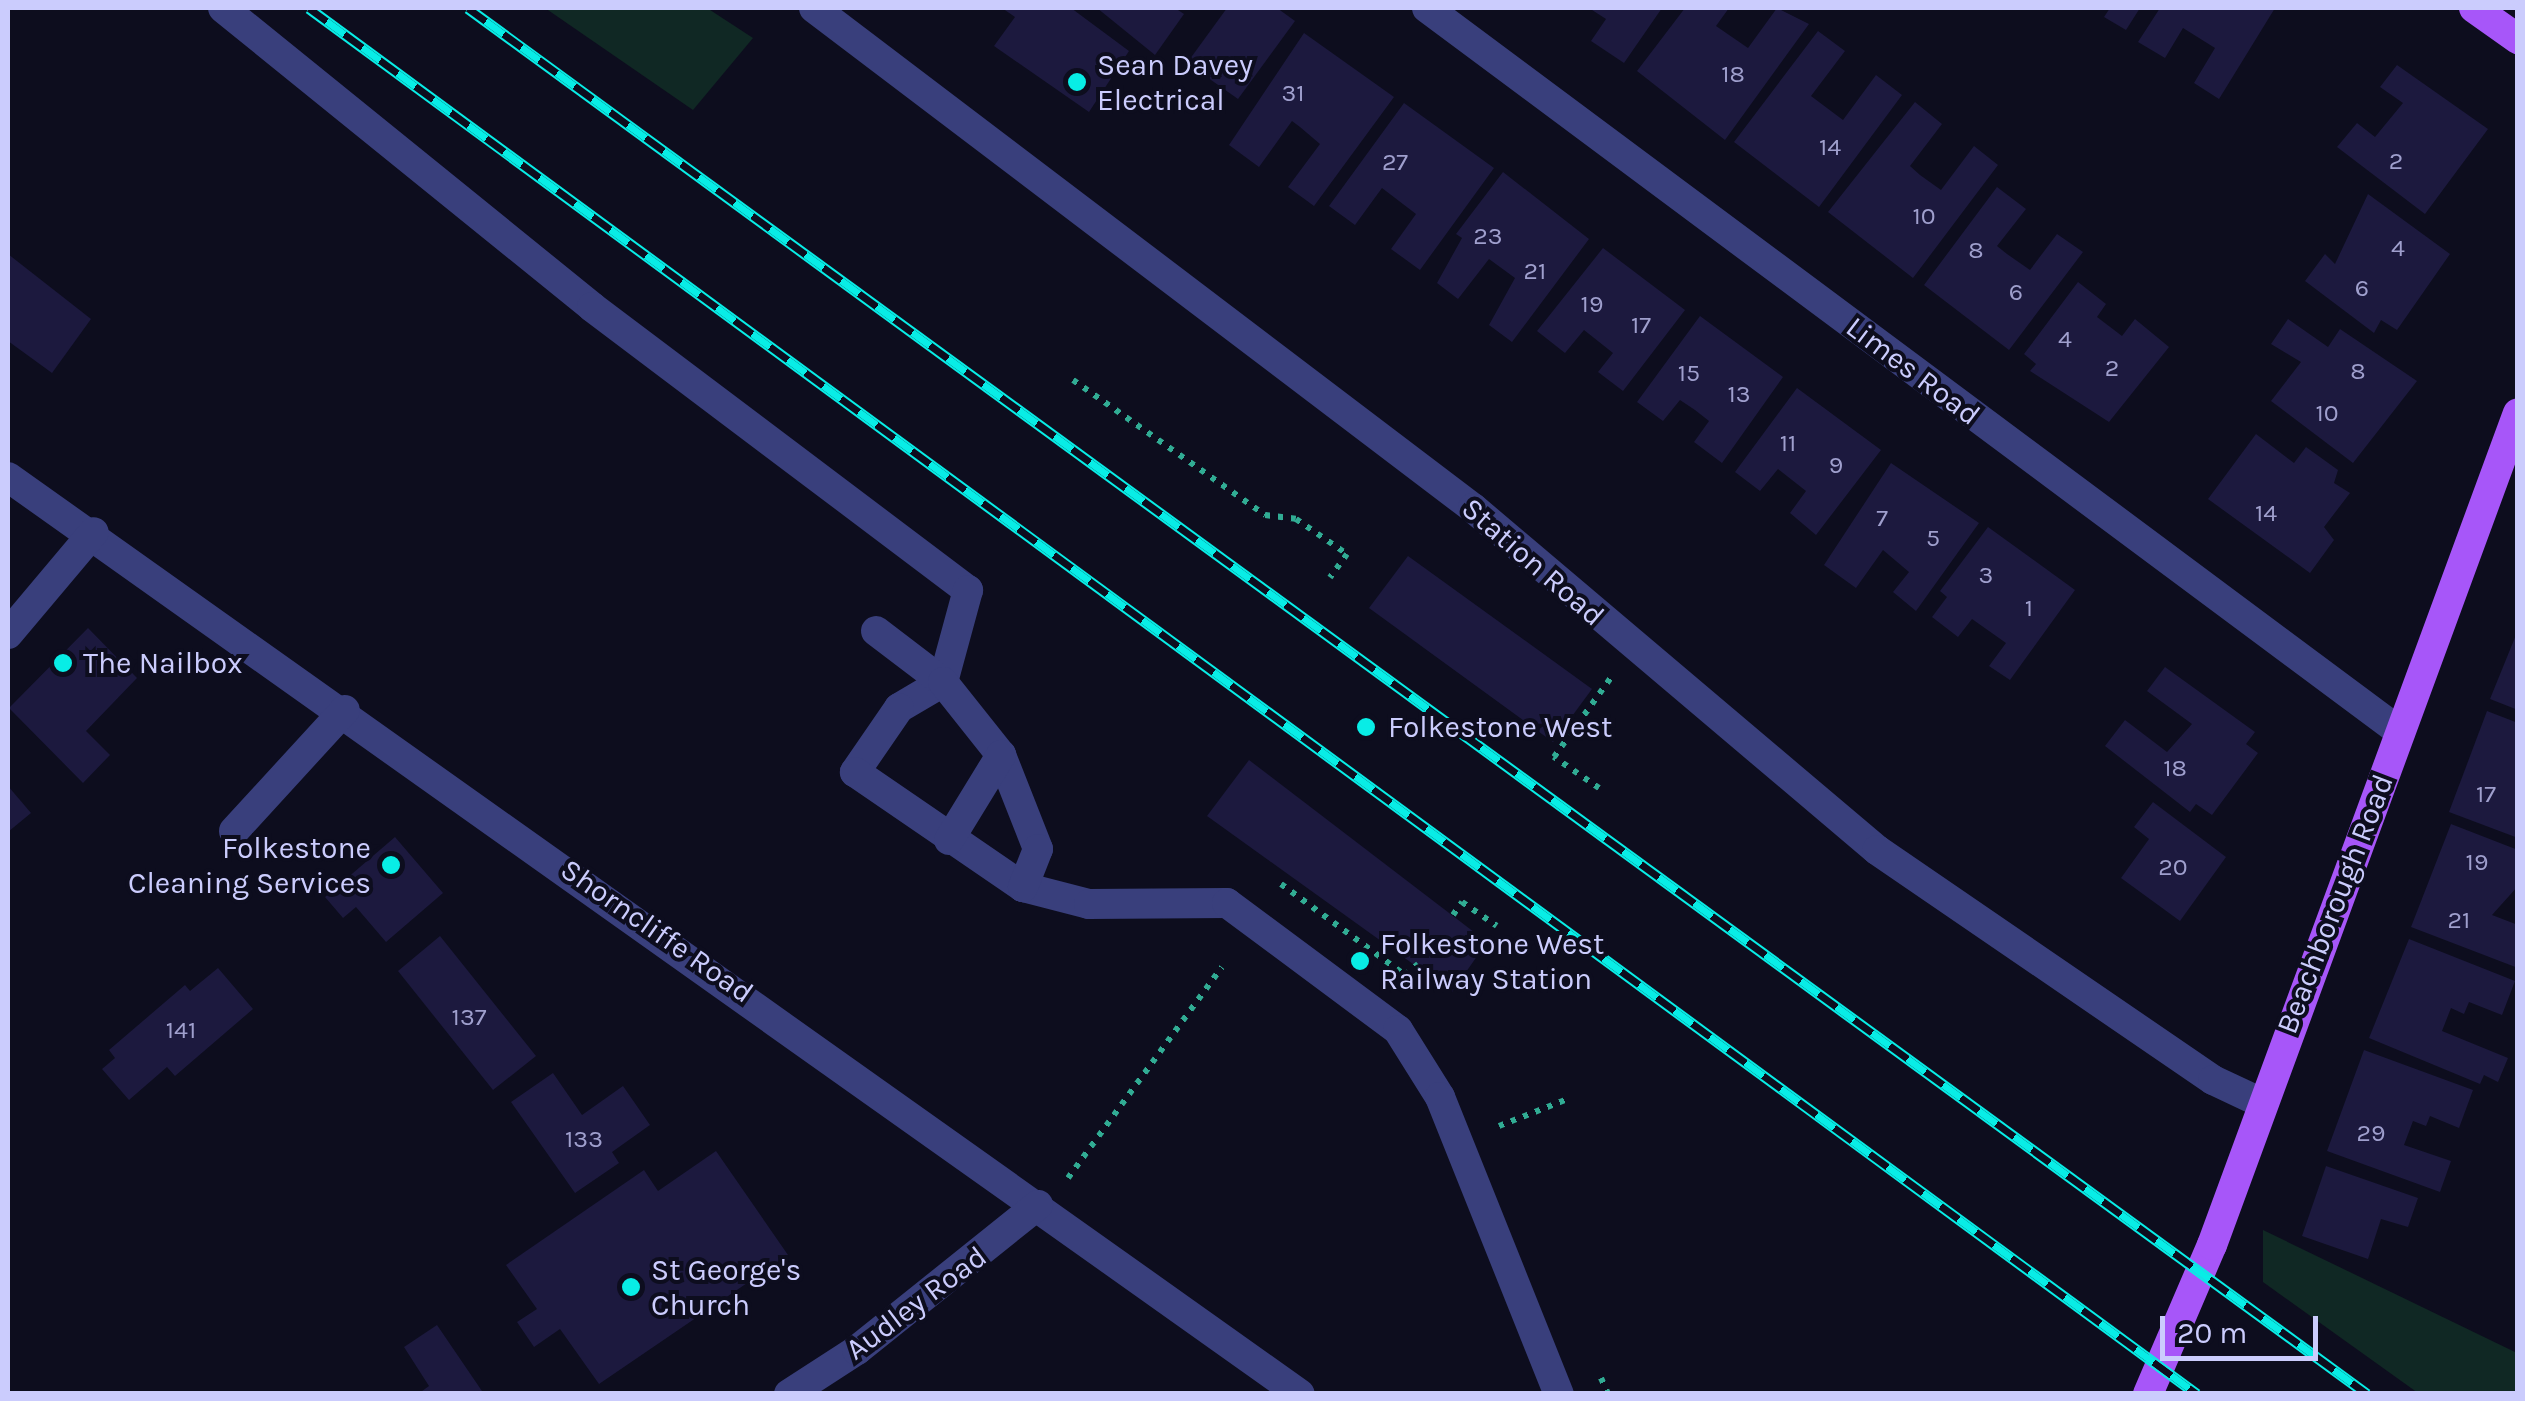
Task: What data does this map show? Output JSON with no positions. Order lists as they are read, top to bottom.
{
  "streets": {
    "main road": ["Beachborough Road"],
    "street": [
      "Limes Road",
      "Station Road",
      "Shorncliffe Road",
      "Audley Road"
    ]
  },
  "crossings": [
    ["Limes Road", "Beachborough Road"],
    ["Station Road", "Beachborough Road"],
    ["Shorncliffe Road", "Audley Road"]
  ],
  "places": [
    "Sean Davey Electrical",
    "The Nailbox",
    "Folkestone West",
    "Folkestone Cleaning Services",
    "Folkestone West Railway Station",
    "St George's Church"
  ],
  "house_numbers": [
    "18",
    "31",
    "14",
    "2",
    "27",
    "10",
    "23",
    "4",
    "8",
    "21",
    "6",
    "6",
    "19",
    "17",
    "4",
    "2",
    "8",
    "15",
    "13",
    "10",
    "11",
    "9",
    "14",
    "7",
    "5",
    "3",
    "1",
    "18",
    "17",
    "19",
    "20",
    "21",
    "137",
    "141",
    "29",
    "133"
  ],
  "scale_bar": "20 m"
}
